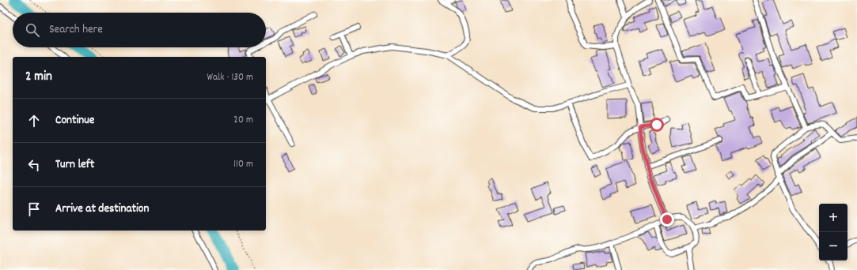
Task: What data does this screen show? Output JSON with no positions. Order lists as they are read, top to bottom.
{
  "page": {
    "search": "Search here",
    "heading": ["2 min", "Walk · 130 m"],
    "list": [
      ["Continue", "20 m"],
      ["Turn left", "110 m"],
      "Arrive at destination"
    ],
    "map_buttons": ["+", "−"]
  }
}
